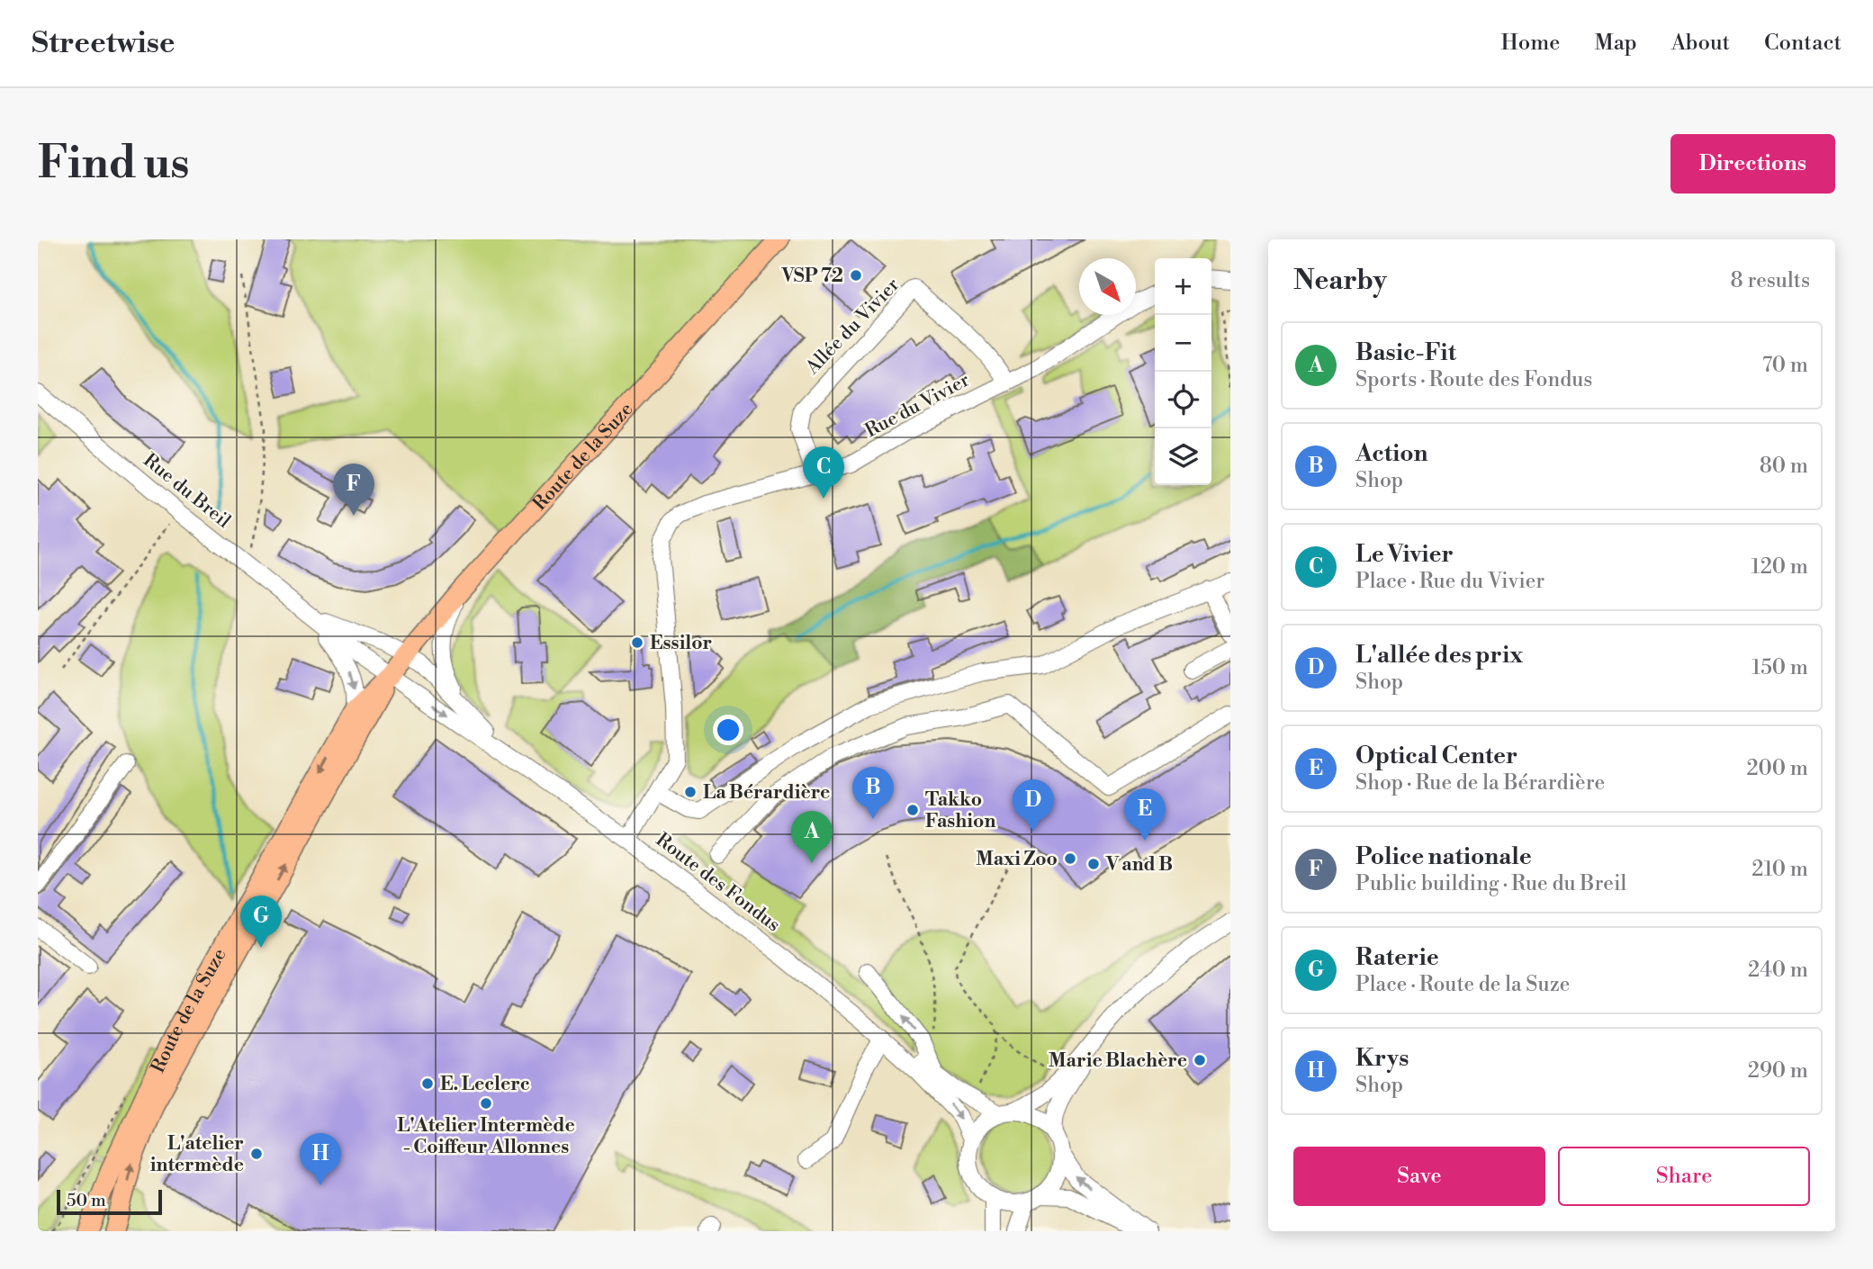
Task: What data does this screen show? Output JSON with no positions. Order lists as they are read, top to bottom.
{
  "streets": {
    "main road": ["Route de la Suze"],
    "street": [
      "Allée du Vivier",
      "Rue du Vivier",
      "Rue du Breil",
      "Route des Fondus"
    ]
  },
  "crossings": [
    ["Allée du Vivier", "Rue du Vivier"],
    ["Rue du Vivier", "Route des Fondus"],
    ["Route de la Suze", "Rue du Breil"],
    ["Route de la Suze", "Route des Fondus"],
    ["Rue du Breil", "Route des Fondus"]
  ],
  "places": [
    "VSP 72",
    "Essilor",
    "La Bérardière",
    "Takko Fashion",
    "Maxi Zoo",
    "V and B",
    "Marie Blachère",
    "E. Leclerc",
    "L'Atelier Intermède - Coiffeur Allonnes",
    "L'atelier intermède"
  ],
  "scale_bar": "50 m",
  "north": "bottom right",
  "page": {
    "header": "Streetwise",
    "nav": [
      "Home",
      "Map",
      "About",
      "Contact"
    ],
    "buttons": [
      "Directions",
      ["Save", "Share"]
    ],
    "title": "Find us",
    "heading": ["Nearby", "8 results"],
    "map_buttons": ["+", "−"],
    "list": [
      {
        "mark": "A",
        "name": "Basic-Fit",
        "note": "Sports · Route des Fondus",
        "value": "70 m"
      },
      {
        "mark": "B",
        "name": "Action",
        "note": "Shop",
        "value": "80 m"
      },
      {
        "mark": "C",
        "name": "Le Vivier",
        "note": "Place · Rue du Vivier",
        "value": "120 m"
      },
      {
        "mark": "D",
        "name": "L'allée des prix",
        "note": "Shop",
        "value": "150 m"
      },
      {
        "mark": "E",
        "name": "Optical Center",
        "note": "Shop · Rue de la Bérardière",
        "value": "200 m"
      },
      {
        "mark": "F",
        "name": "Police nationale",
        "note": "Public building · Rue du Breil",
        "value": "210 m"
      },
      {
        "mark": "G",
        "name": "Raterie",
        "note": "Place · Route de la Suze",
        "value": "240 m"
      },
      {
        "mark": "H",
        "name": "Krys",
        "note": "Shop",
        "value": "290 m"
      }
    ],
    "pins": [
      "C",
      "F",
      "B",
      "D",
      "E",
      "A",
      "G",
      "H"
    ],
    "scale": "50 m"
  }
}
